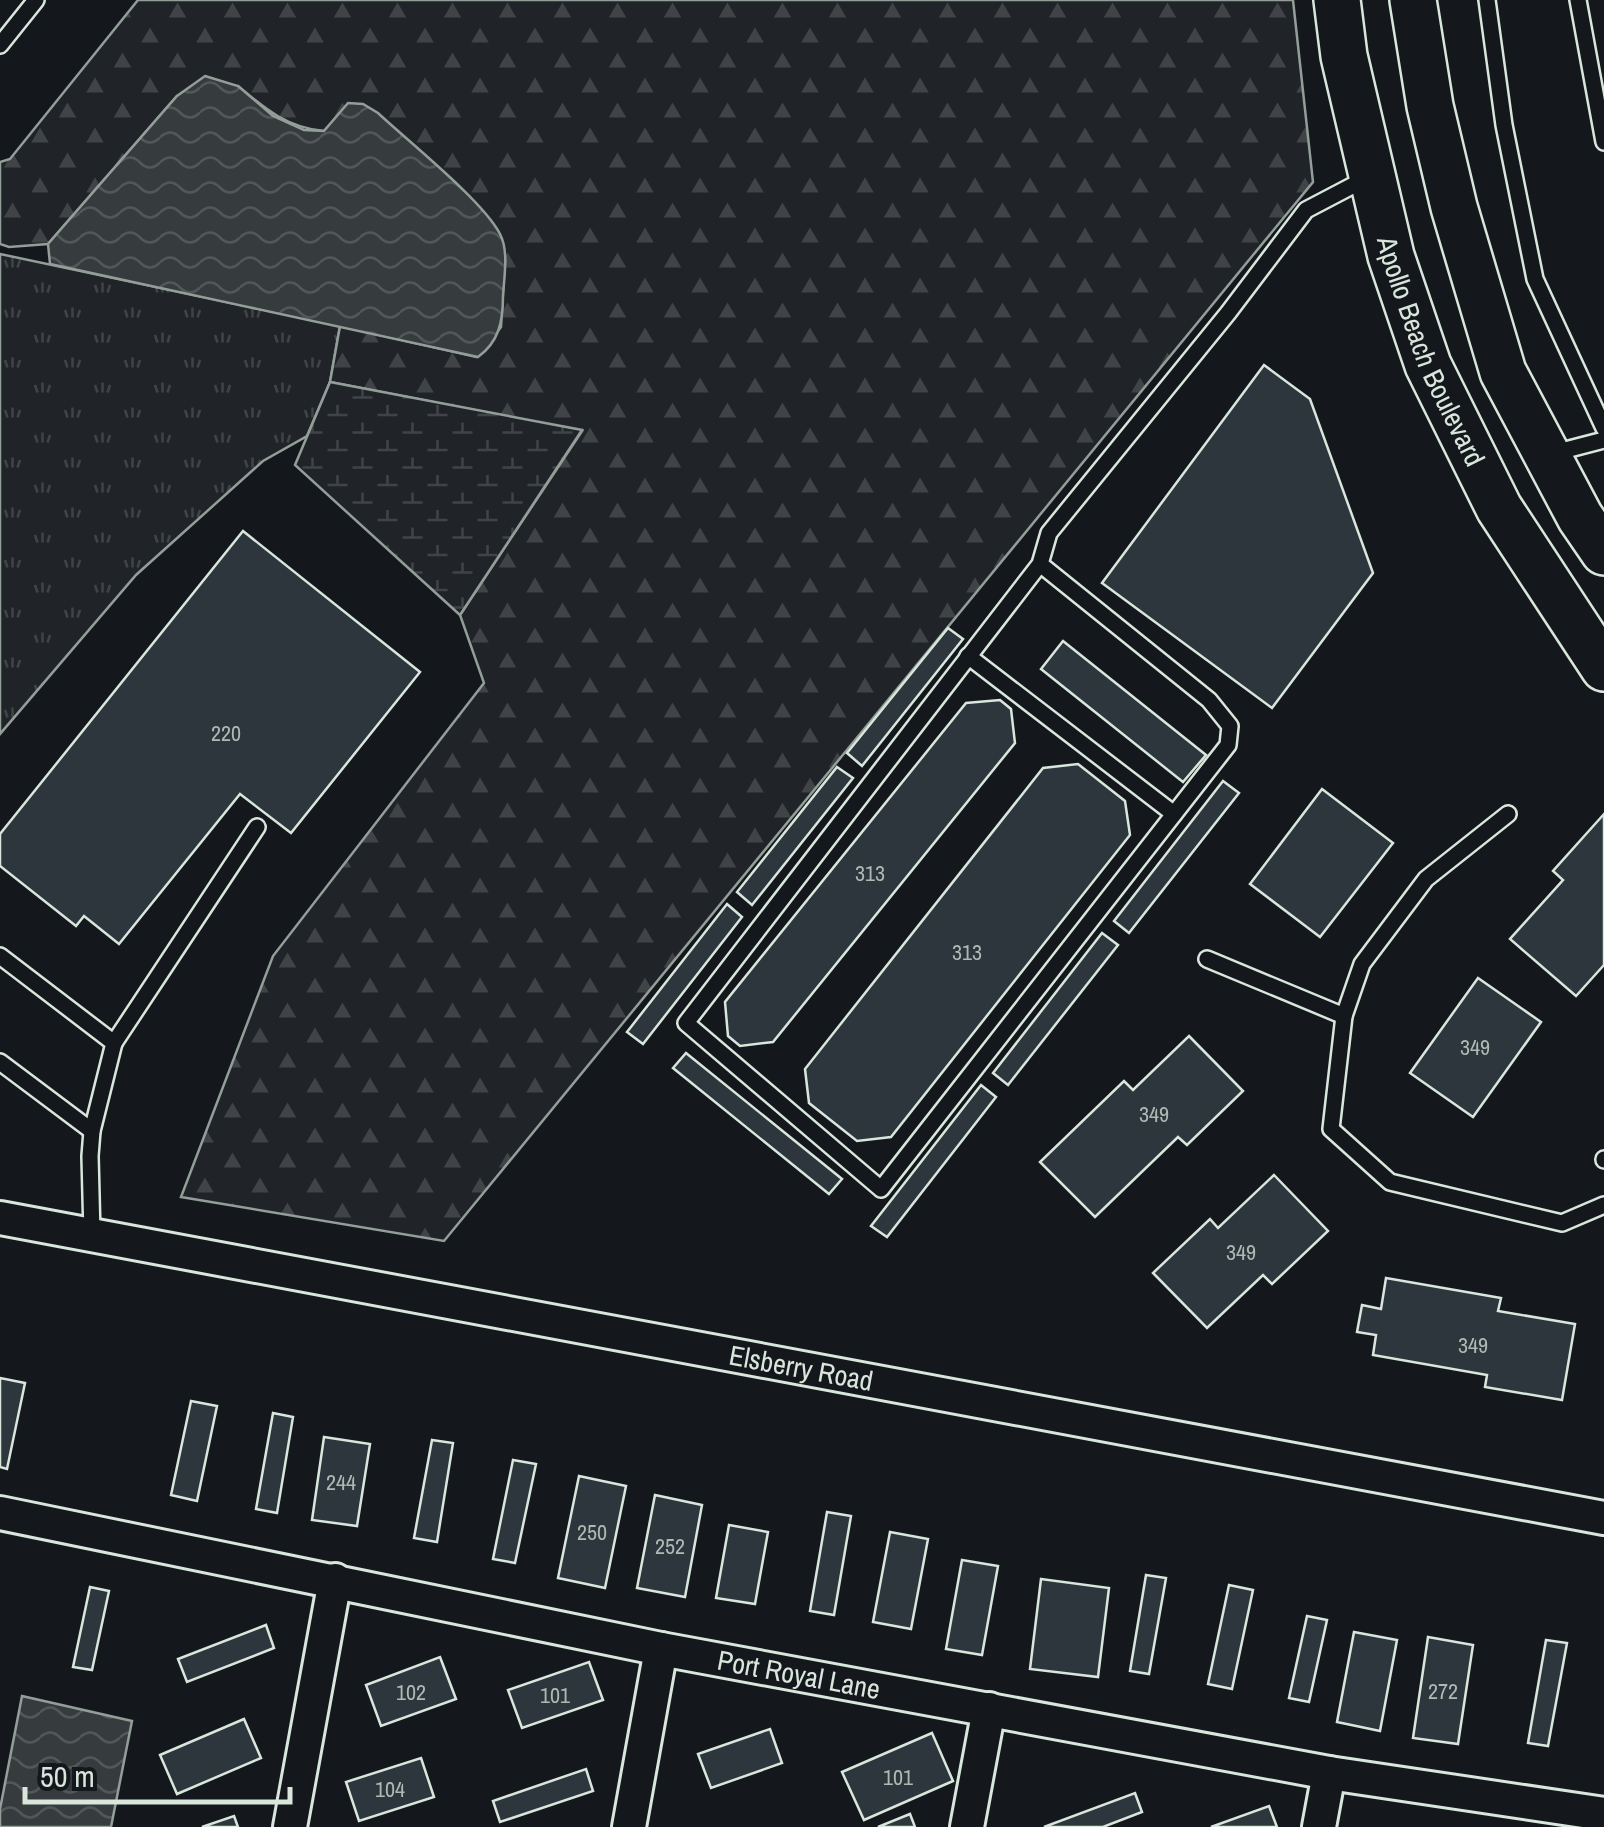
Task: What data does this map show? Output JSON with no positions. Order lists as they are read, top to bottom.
{
  "streets": {
    "main road": ["Apollo Beach Boulevard"],
    "street": ["Elsberry Road", "Port Royal Lane"]
  },
  "house_numbers": [
    "220",
    "313",
    "313",
    "349",
    "349",
    "349",
    "349",
    "244",
    "250",
    "252",
    "272",
    "102",
    "101",
    "101",
    "104"
  ],
  "scale_bar": "50 m"
}
